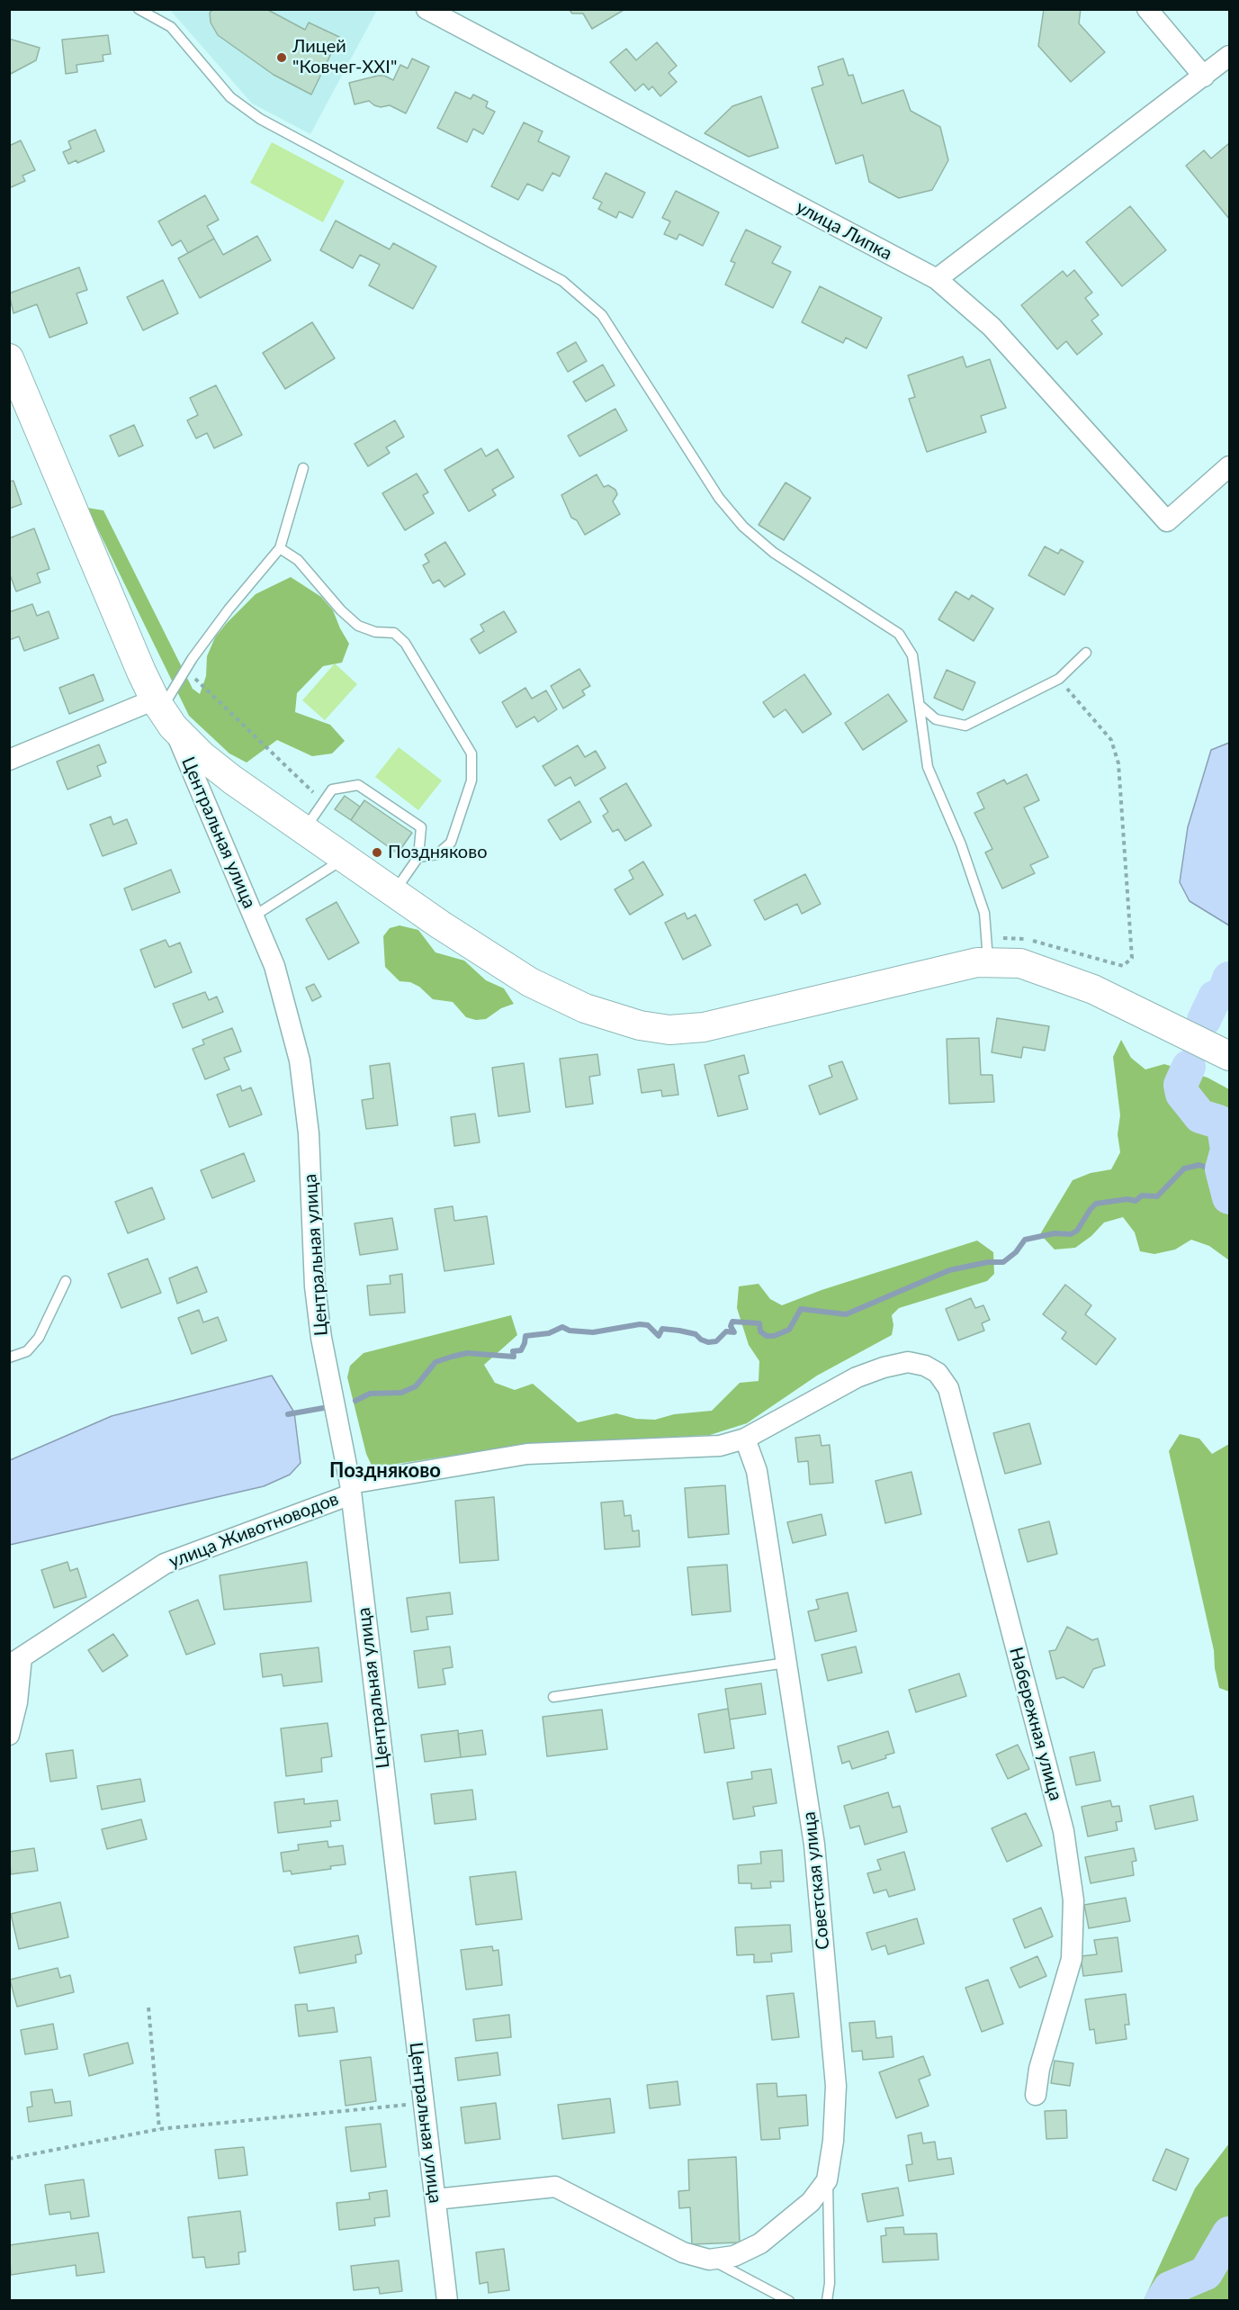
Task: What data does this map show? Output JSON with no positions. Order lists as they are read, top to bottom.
{
  "streets": {
    "street": [
      "улица Липка",
      "Центральная улица",
      "улица Животноводов",
      "Набережная улица",
      "Советская улица"
    ]
  },
  "crossings": [
    ["Центральная улица", "улица Животноводов"],
    ["улица Животноводов", "Набережная улица"],
    ["улица Животноводов", "Советская улица"]
  ],
  "districts": ["Поздняково"],
  "places": ["Лицей \"Ковчег-XXI\"", "Поздняково"]
}
